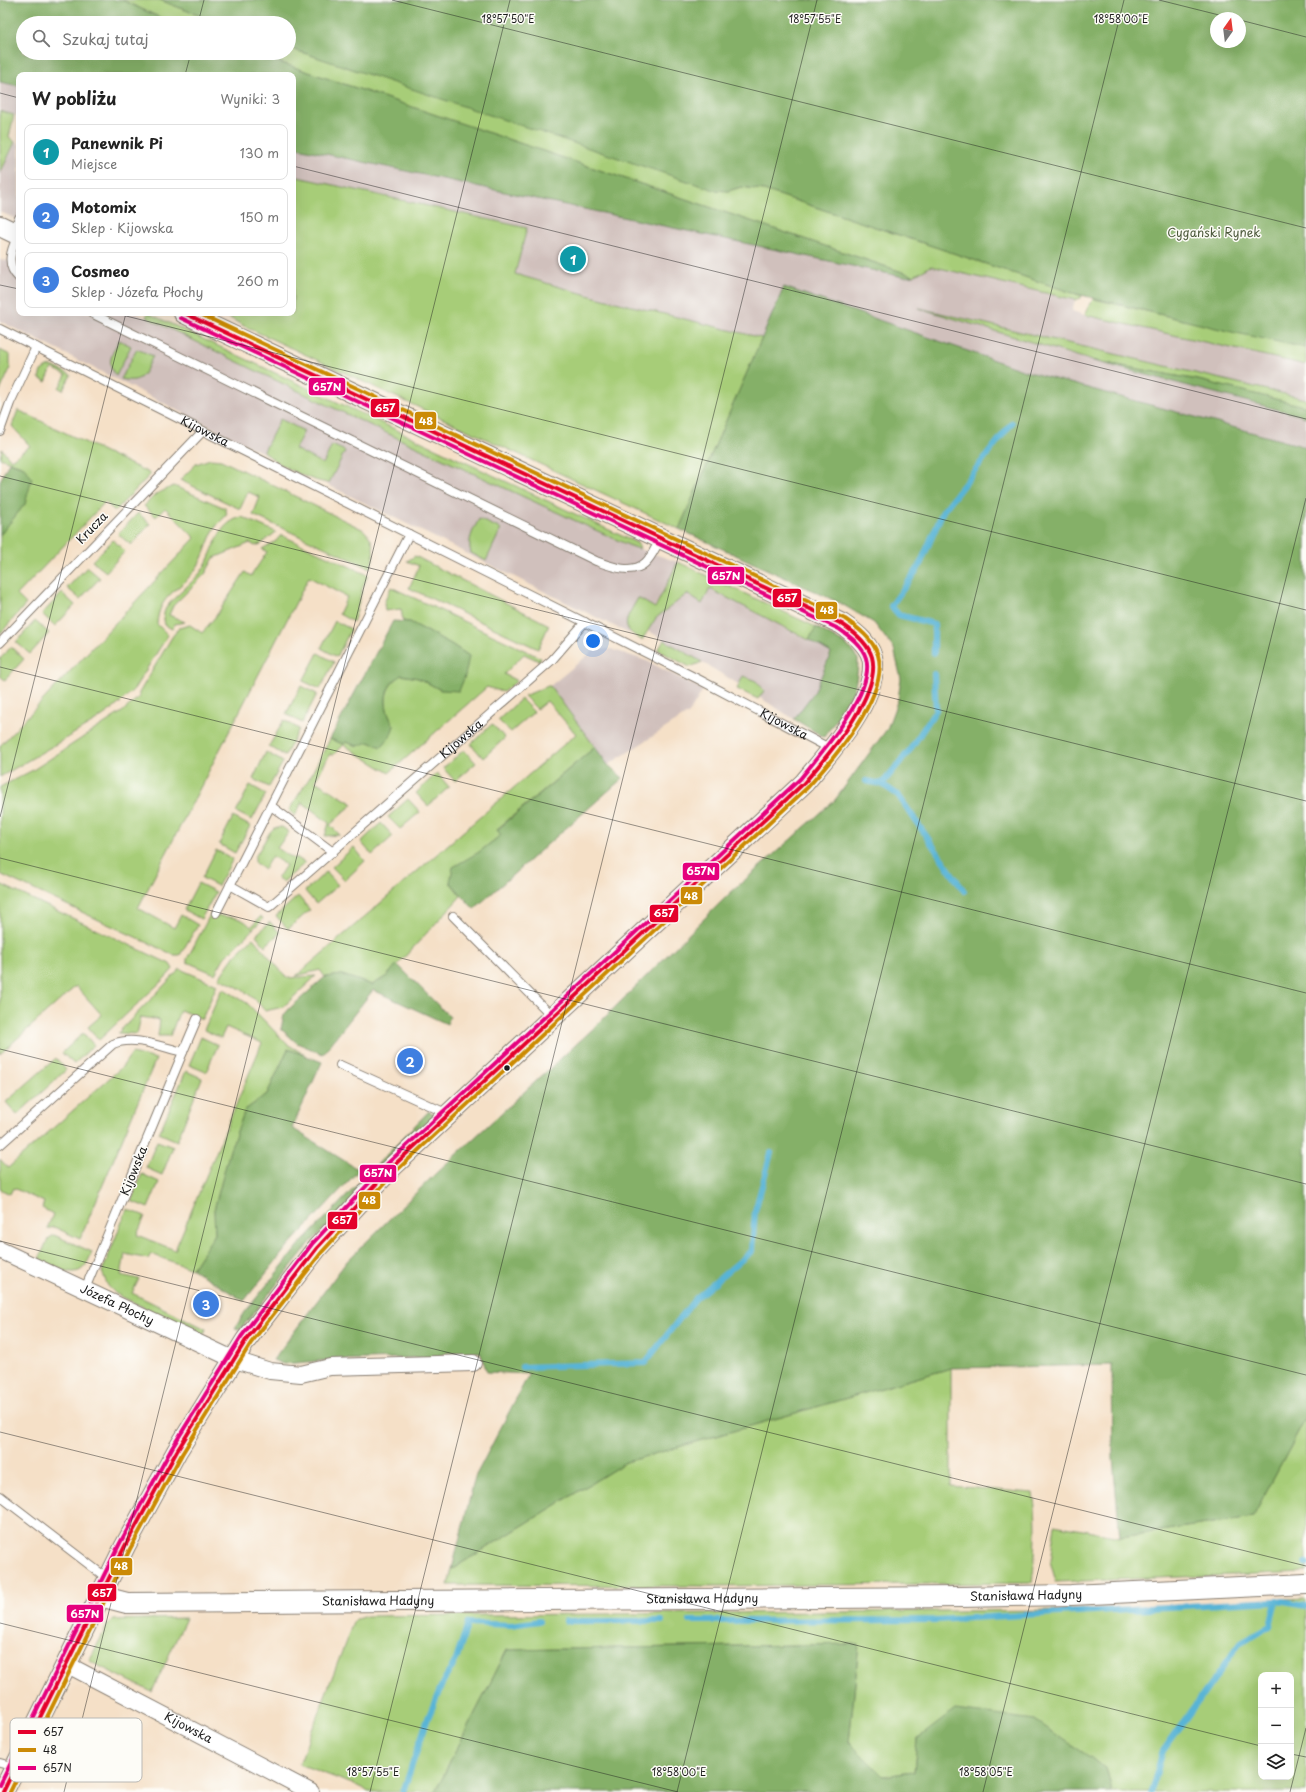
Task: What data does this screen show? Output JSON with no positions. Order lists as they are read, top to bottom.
{
  "streets": {
    "street": ["Kijowska", "Józefa Płochy", "Stanisława Hadyny"],
    "lane": ["Krucza"]
  },
  "crossings": [
    ["Kijowska", "Krucza"],
    ["Kijowska", "Józefa Płochy"]
  ],
  "parks": ["Cygański Rynek"],
  "lines": ["transit line 657", "transit line 48", "transit line 657N"],
  "legend": ["657", "48", "657N"],
  "north": "top",
  "page": {
    "search": "Szukaj tutaj",
    "heading": ["W pobliżu", "Wyniki: 3"],
    "list": [
      {
        "mark": "1",
        "name": "Panewnik Pi",
        "note": "Miejsce",
        "value": "130 m"
      },
      {
        "mark": "2",
        "name": "Motomix",
        "note": "Sklep · Kijowska",
        "value": "150 m"
      },
      {
        "mark": "3",
        "name": "Cosmeo",
        "note": "Sklep · Józefa Płochy",
        "value": "260 m"
      }
    ],
    "pins": ["1", "2", "3"],
    "map_buttons": ["+", "−"]
  },
  "coordinates": [
    "18°57'50\"E",
    "18°57'55\"E",
    "18°58'00\"E",
    "18°58'05\"E"
  ]
}
